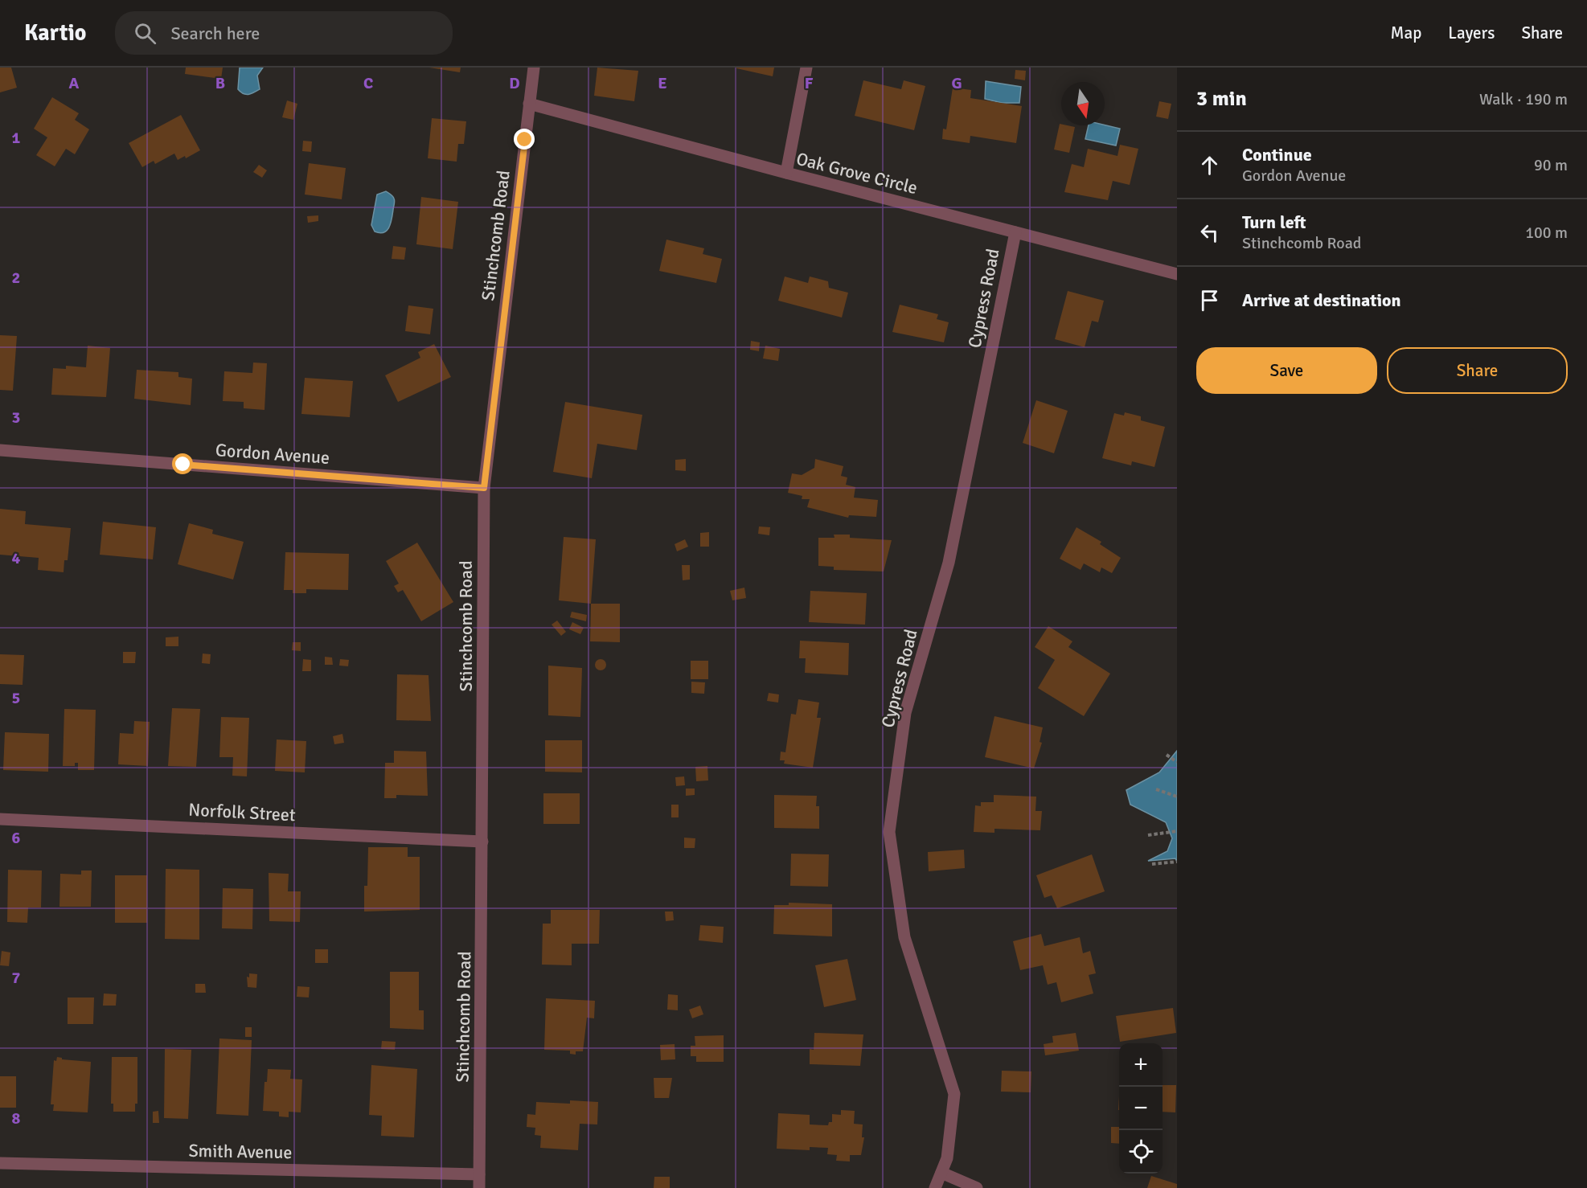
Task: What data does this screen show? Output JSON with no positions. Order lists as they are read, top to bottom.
{
  "streets": {
    "street": [
      "Oak Grove Circle",
      "Stinchcomb Road",
      "Cypress Road",
      "Gordon Avenue",
      "Norfolk Street",
      "Smith Avenue"
    ]
  },
  "crossings": [
    ["Oak Grove Circle", "Stinchcomb Road"],
    ["Oak Grove Circle", "Cypress Road"],
    ["Stinchcomb Road", "Gordon Avenue"],
    ["Stinchcomb Road", "Norfolk Street"],
    ["Stinchcomb Road", "Smith Avenue"]
  ],
  "north": "bottom",
  "page": {
    "header": "Kartio",
    "search": "Search here",
    "nav": ["Map", "Layers", "Share"],
    "heading": ["3 min", "Walk · 190 m"],
    "list": [
      ["Continue", "Gordon Avenue", "90 m"],
      ["Turn left", "Stinchcomb Road", "100 m"],
      "Arrive at destination"
    ],
    "buttons": ["Save", "Share"],
    "map_buttons": ["+", "−"]
  },
  "grid": {
    "columns": [
      "A",
      "B",
      "C",
      "D",
      "E",
      "F",
      "G"
    ],
    "rows": [
      "1",
      "2",
      "3",
      "4",
      "5",
      "6",
      "7",
      "8"
    ]
  }
}
